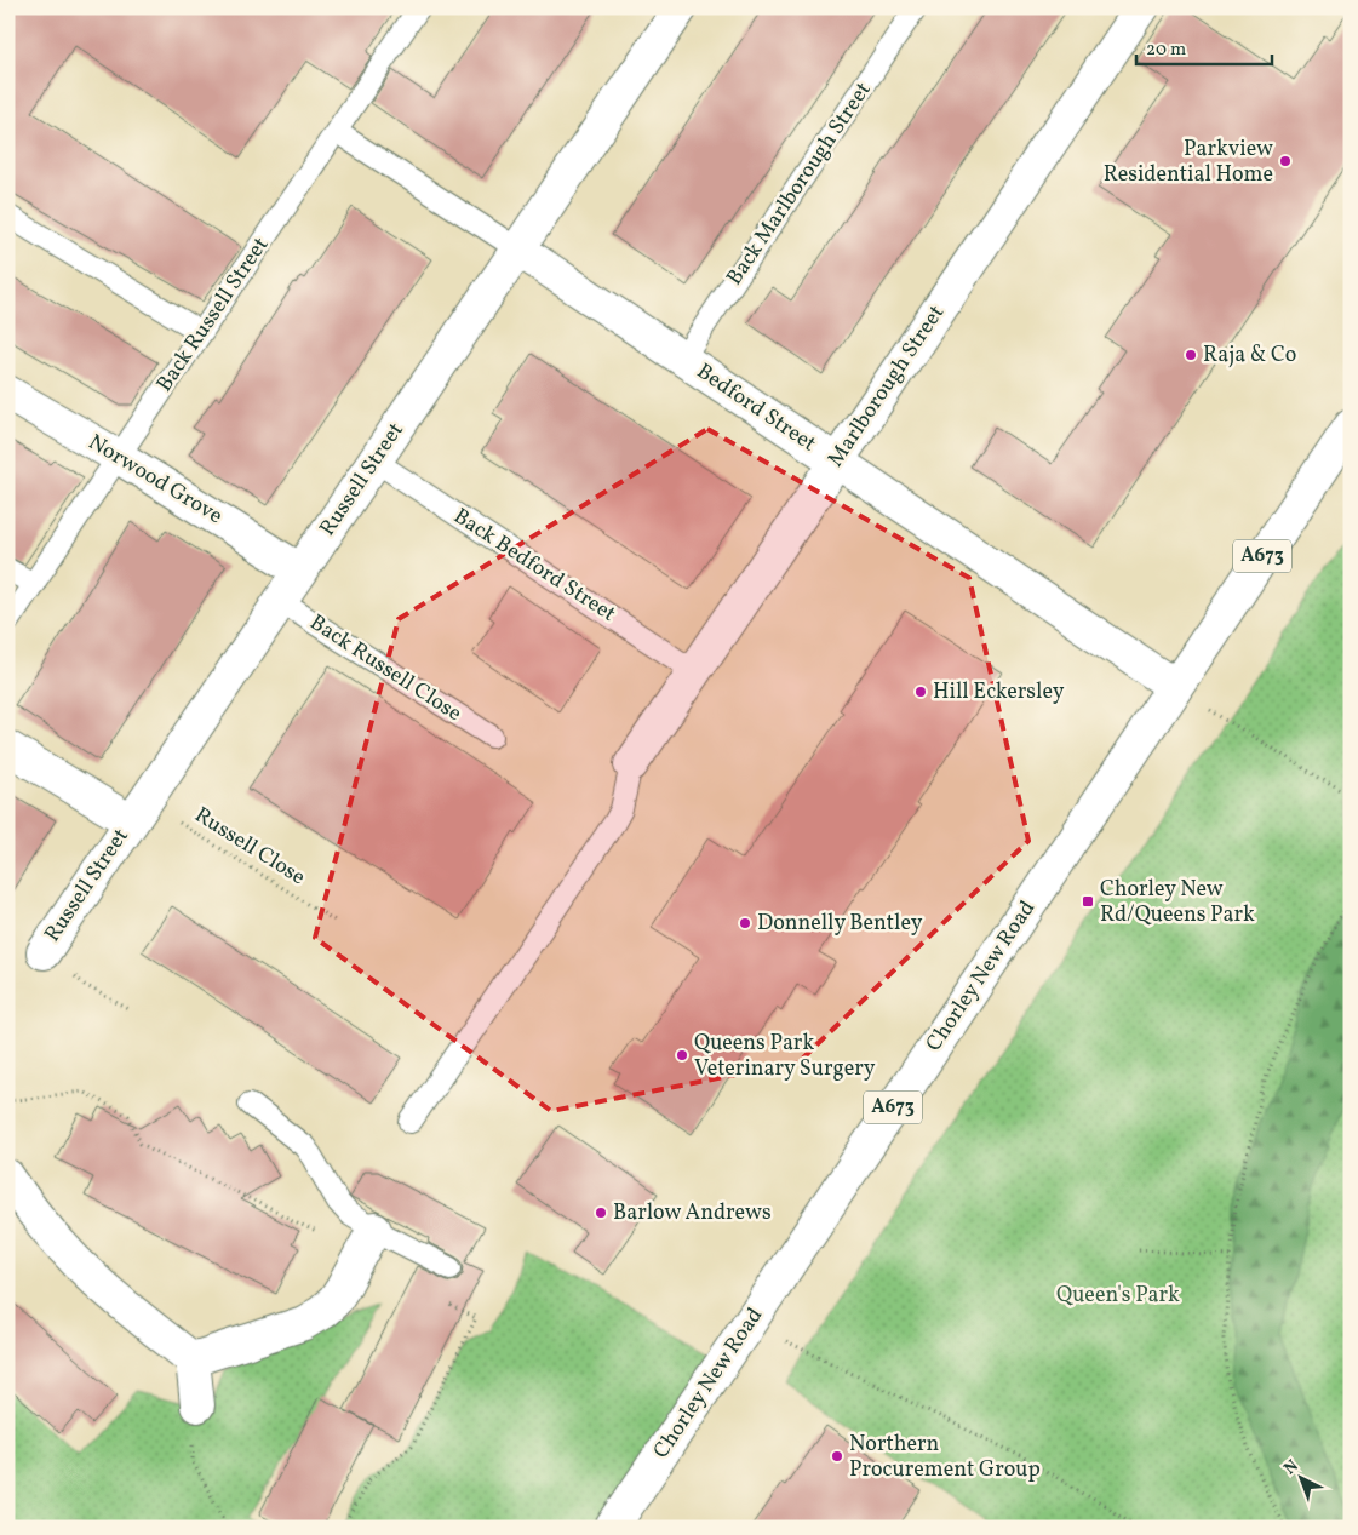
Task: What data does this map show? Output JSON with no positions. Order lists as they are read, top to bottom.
{
  "streets": {
    "street": [
      "Marlborough Street",
      "Bedford Street",
      "Norwood Grove",
      "Russell Street",
      "A673",
      "Chorley New Road"
    ],
    "lane": [
      "Back Marlborough Street",
      "Back Russell Street",
      "Back Bedford Street",
      "Back Russell Close"
    ],
    "path": ["Russell Close"]
  },
  "crossings": [
    ["Back Marlborough Street", "Bedford Street"],
    ["Back Russell Street", "Bedford Street"],
    ["Back Russell Street", "Norwood Grove"],
    ["Marlborough Street", "Bedford Street"],
    ["Marlborough Street", "Back Bedford Street"],
    ["Bedford Street", "Russell Street"],
    ["Bedford Street", "Chorley New Road"],
    ["Norwood Grove", "Russell Street"],
    ["Russell Street", "Back Bedford Street"],
    ["Russell Street", "Back Russell Close"],
    ["Russell Street", "Russell Close"]
  ],
  "parks": ["Queen's Park"],
  "places": {
    "other": [
      "Parkview Residential Home",
      "Raja & Co",
      "Hill Eckersley",
      "Donnelly Bentley",
      "Queens Park Veterinary Surgery",
      "Barlow Andrews",
      "Northern Procurement Group"
    ],
    "transit": ["Chorley New Rd/Queens Park"]
  },
  "scale_bar": "20 m",
  "north": "top left"
}
